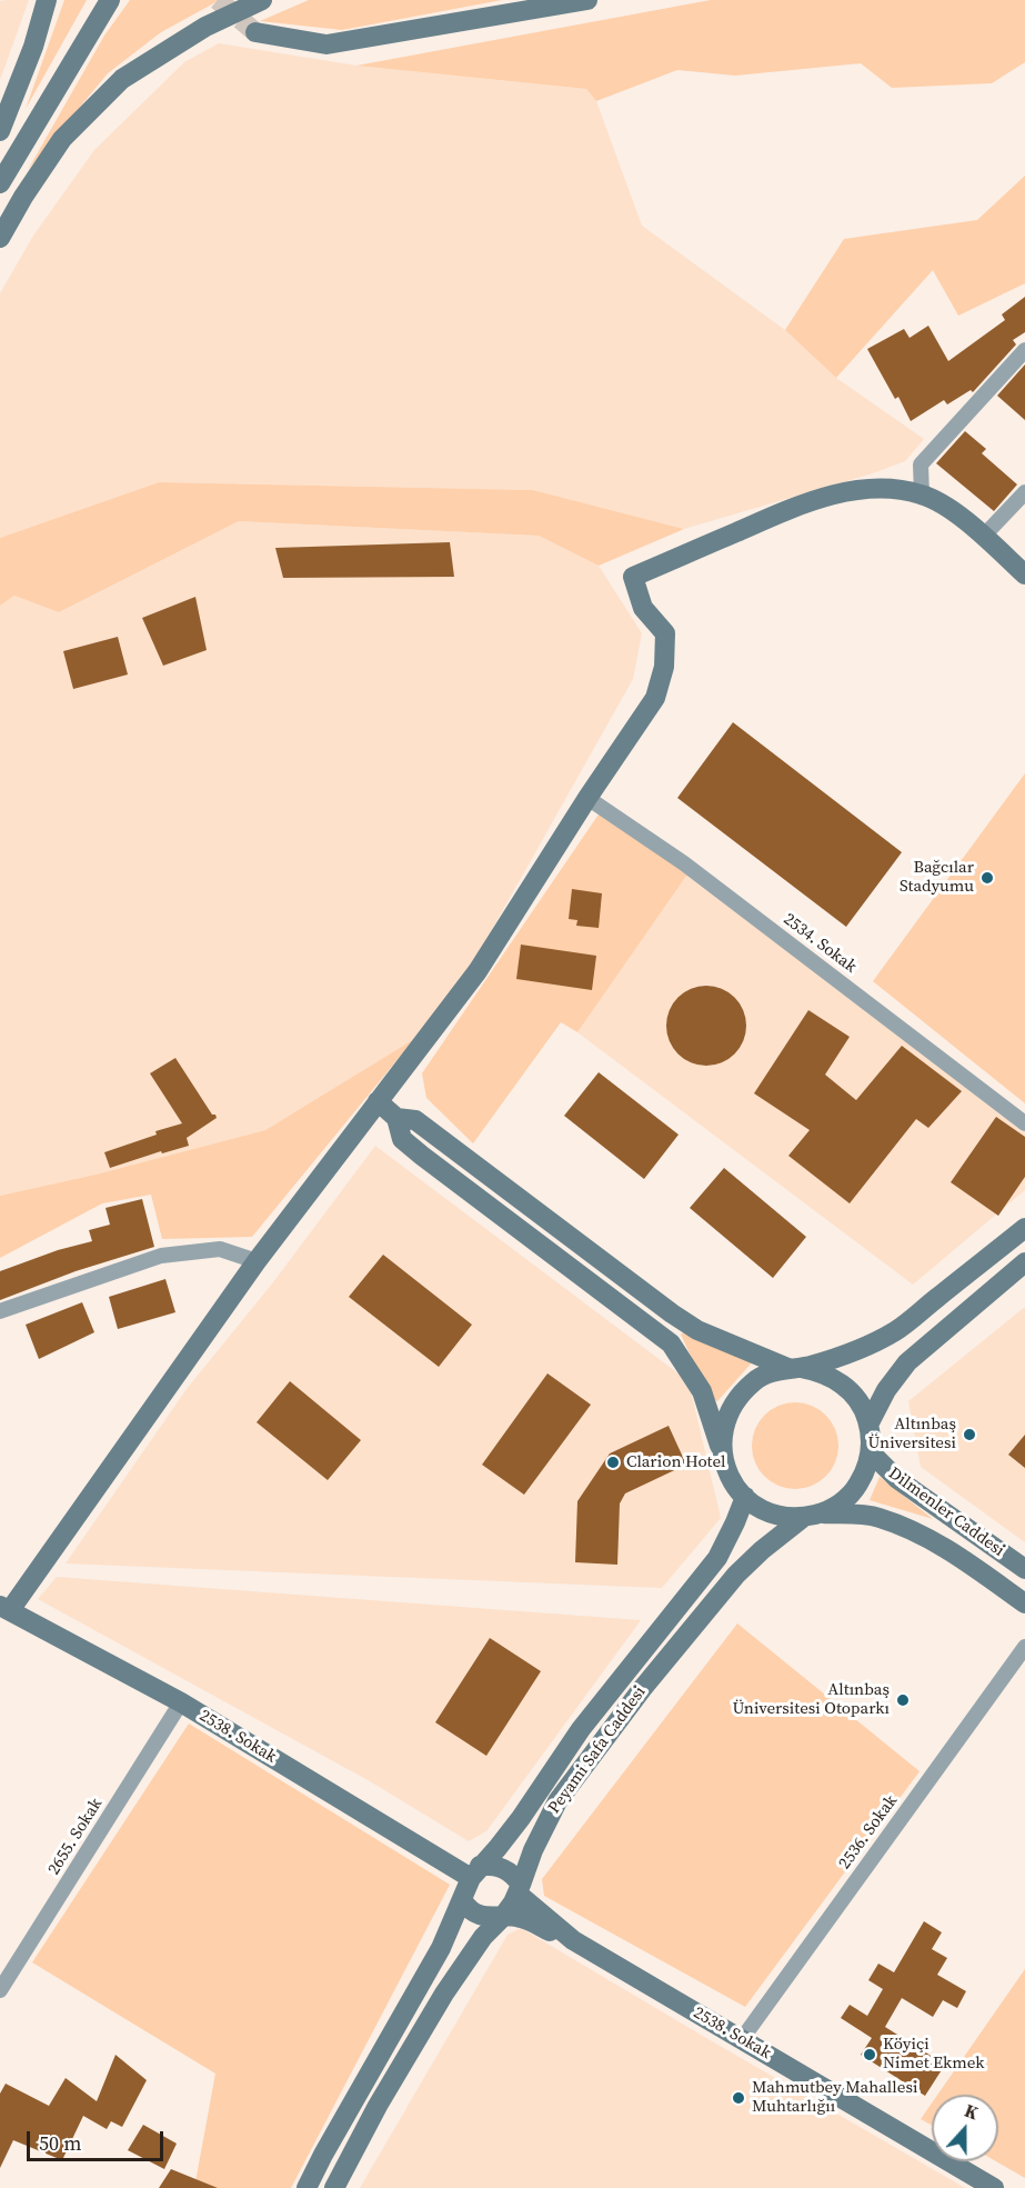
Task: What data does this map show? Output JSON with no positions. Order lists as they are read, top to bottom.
{
  "streets": {
    "street": [
      "2534. Sokak",
      "Dilmenler Caddesi",
      "2538. Sokak",
      "Peyami Safa Caddesi",
      "2536. Sokak",
      "2655. Sokak"
    ]
  },
  "crossings": [
    ["Dilmenler Caddesi", "Peyami Safa Caddesi"],
    ["2538. Sokak", "Peyami Safa Caddesi"],
    ["2538. Sokak", "2536. Sokak"],
    ["2538. Sokak", "2655. Sokak"]
  ],
  "places": [
    "Bağcılar Stadyumu",
    "Altınbaş Üniversitesi",
    "Clarion Hotel",
    "Altınbaş Üniversitesi Otoparkı",
    "Köyiçi Nimet Ekmek",
    "Mahmutbey Mahallesi Muhtarlığıı"
  ],
  "scale_bar": "50 m",
  "north": "top"
}
